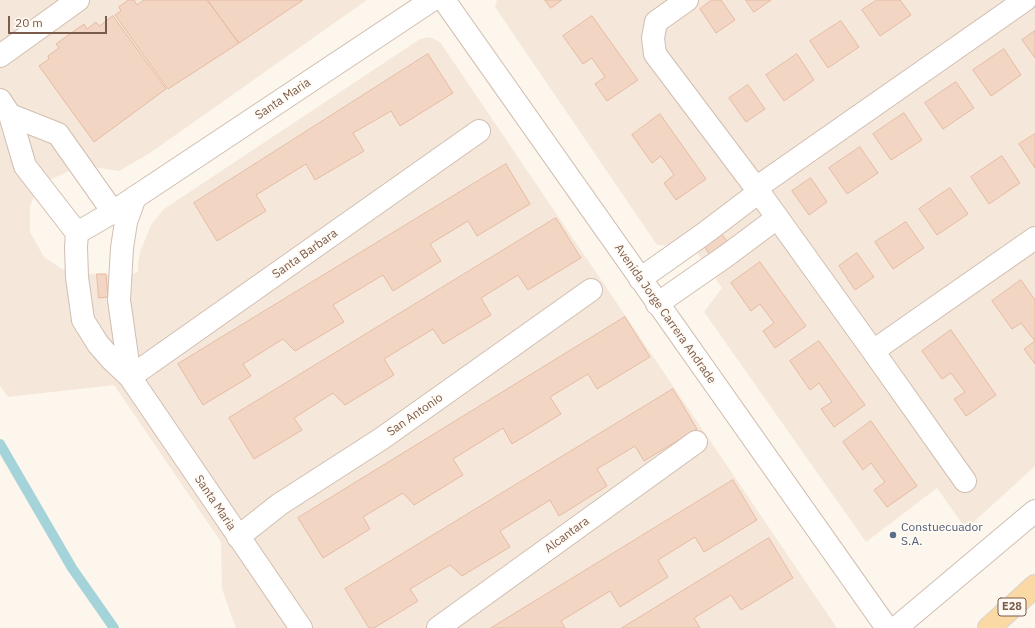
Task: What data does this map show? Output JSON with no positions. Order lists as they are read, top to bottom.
{
  "streets": {
    "main road": ["E28"],
    "street": [
      "Santa Maria",
      "Santa Barbara",
      "Avenida Jorge Carrera Andrade",
      "San Antonio",
      "Alcantara"
    ]
  },
  "crossings": [
    ["Santa Maria", "Santa Barbara"],
    ["Santa Maria", "San Antonio"]
  ],
  "places": ["Constuecuador S.A."],
  "scale_bar": "20 m"
}
